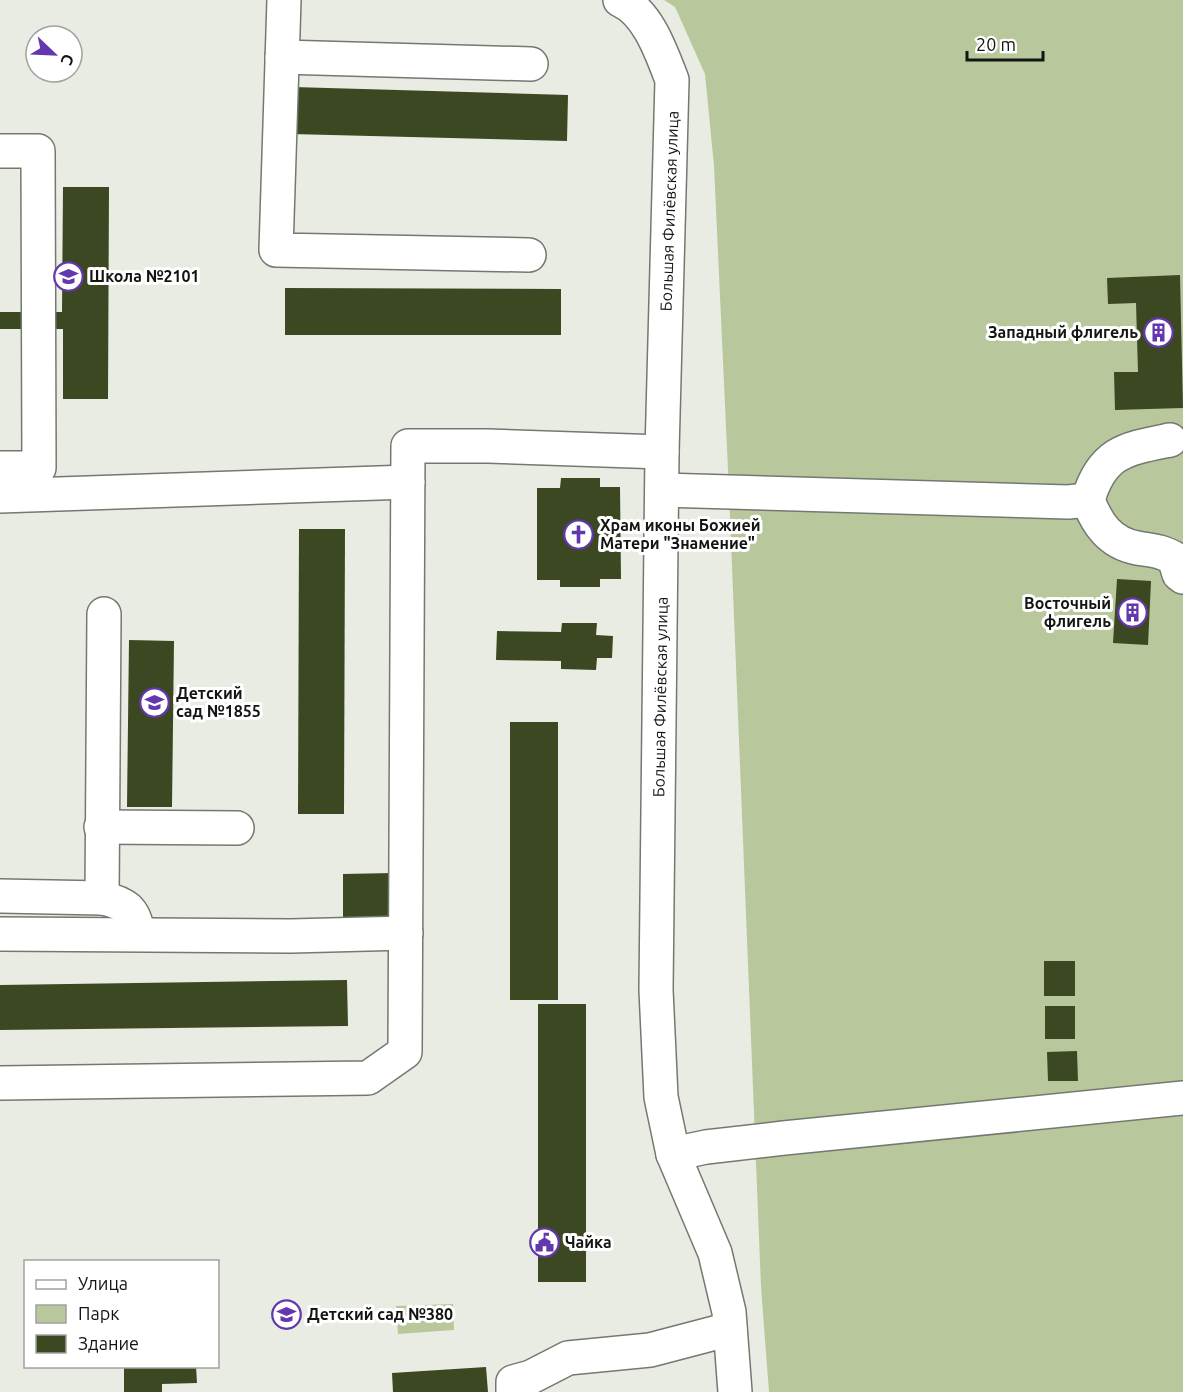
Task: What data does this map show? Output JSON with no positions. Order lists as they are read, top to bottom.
{
  "streets": {
    "street": ["Большая Филёвская улица"]
  },
  "places": {
    "school or university": ["Школа №2101", "Детский сад №1855", "Детский сад №380"],
    "building": ["Западный флигель", "Восточный флигель"],
    "church": ["Храм иконы Божией Матери \"Знамение\""],
    "public building": ["Чайка"]
  },
  "legend": ["Улица", "Парк", "Здание"],
  "scale_bar": "20 m",
  "north": "bottom right"
}
